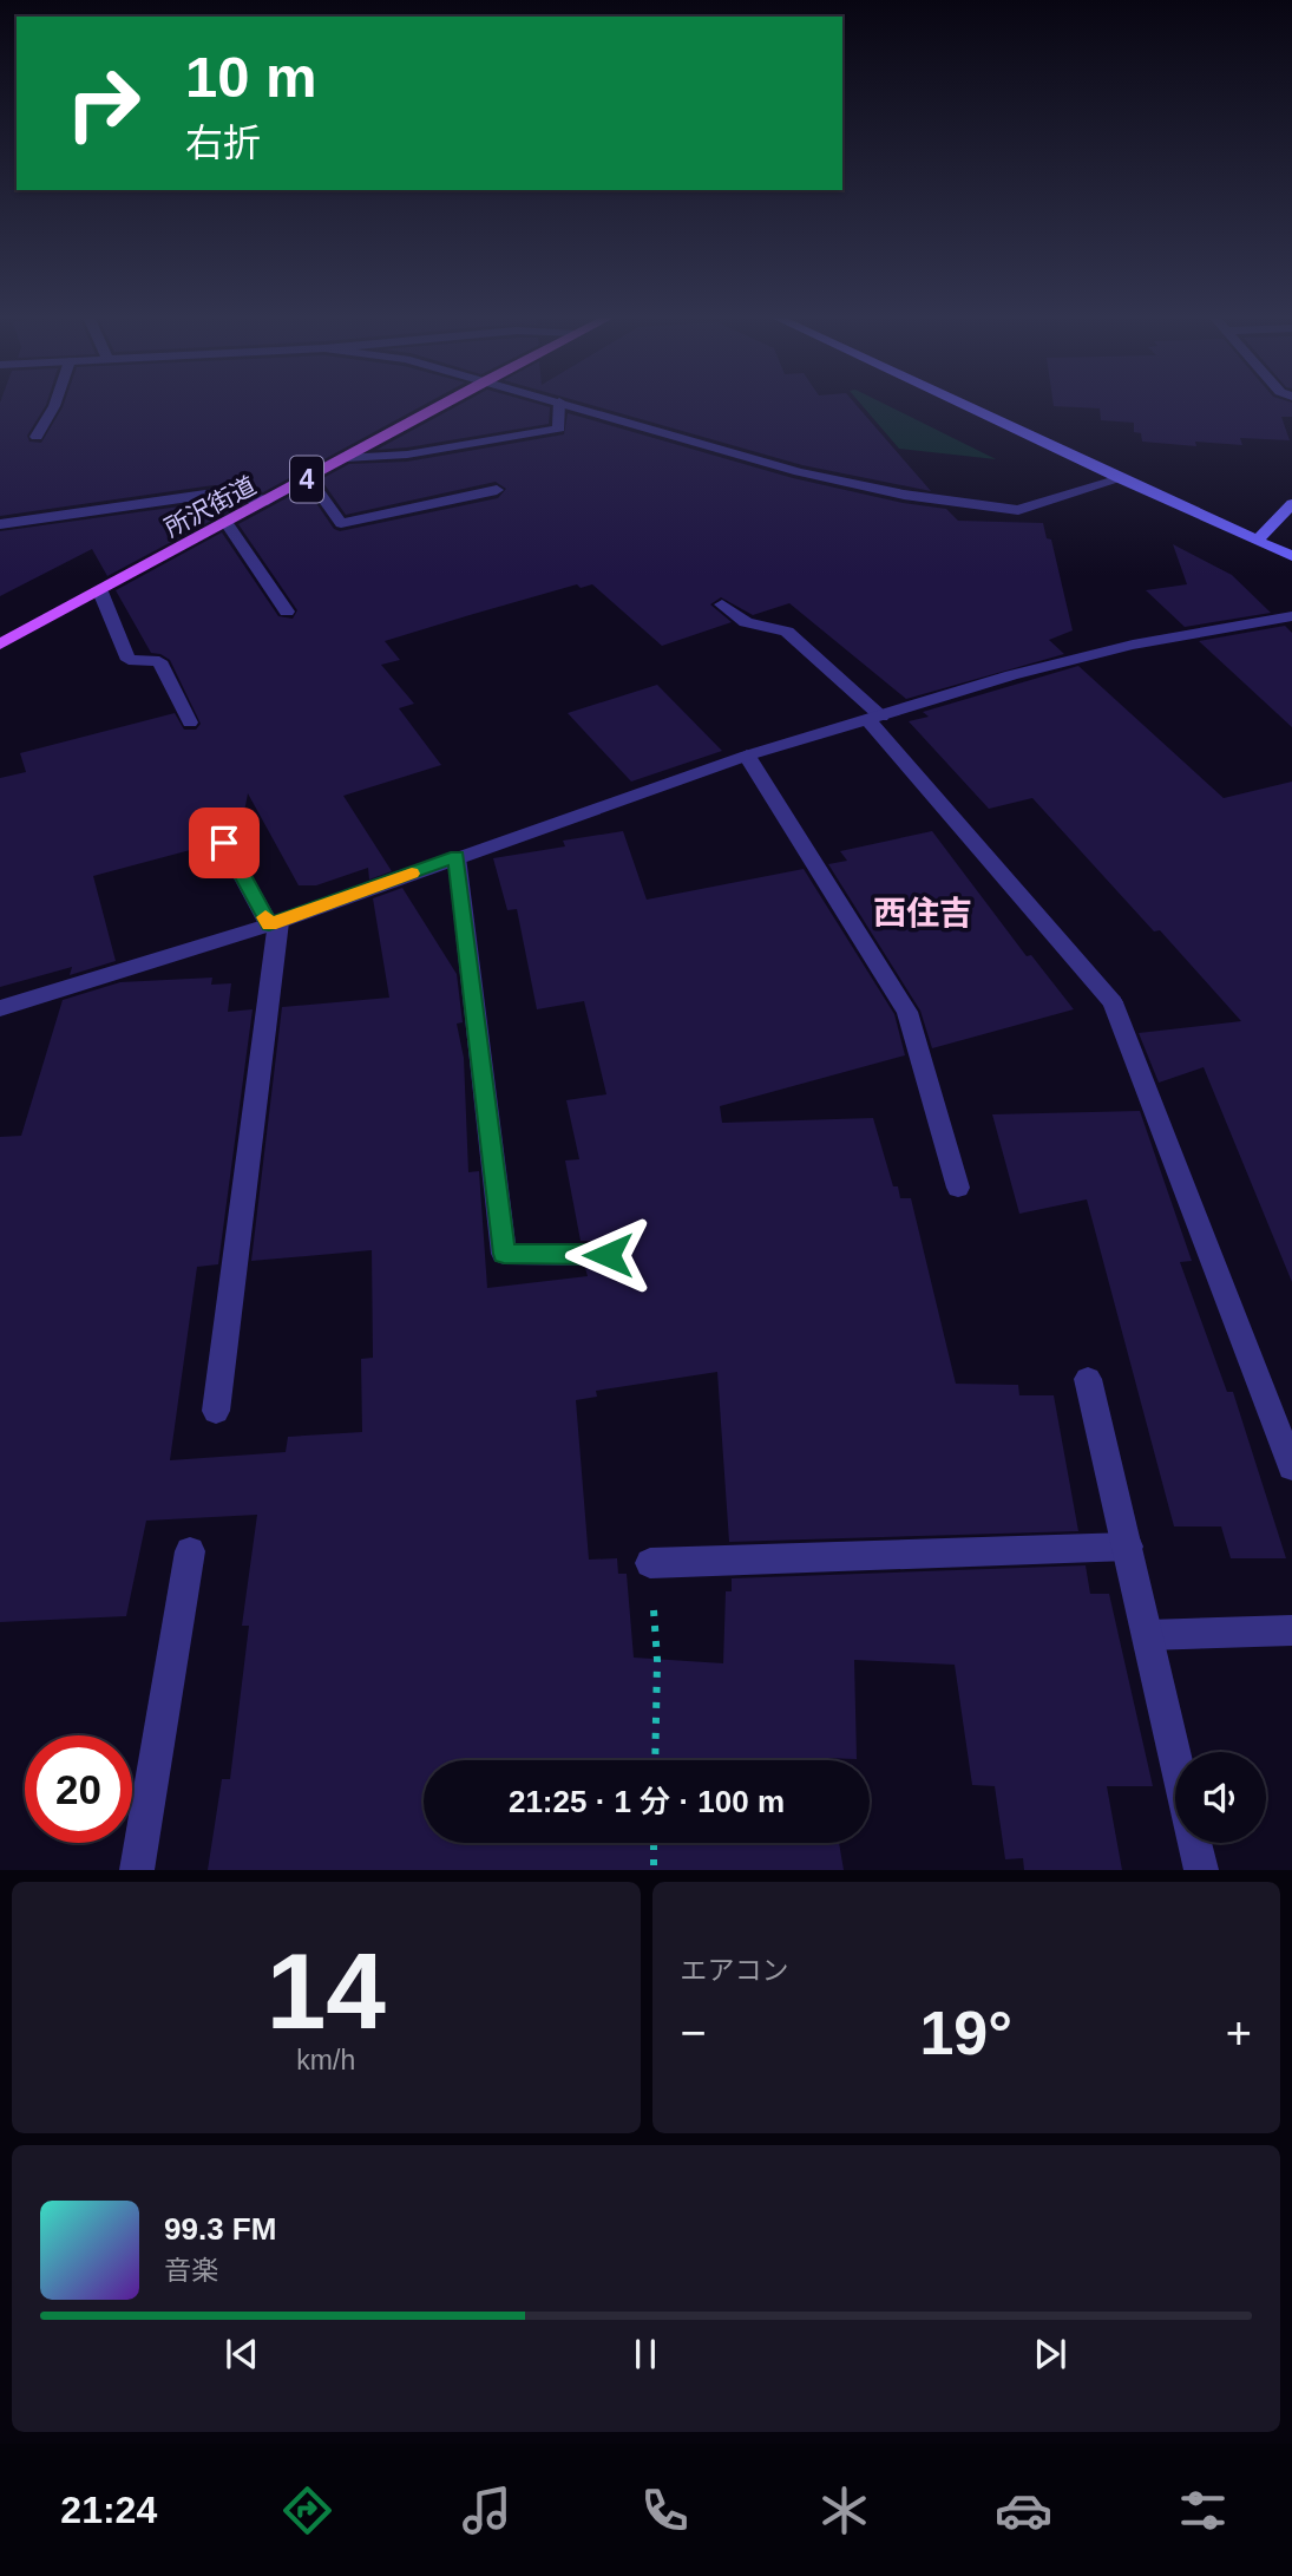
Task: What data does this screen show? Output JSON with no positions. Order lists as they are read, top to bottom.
{
  "streets": {
    "main road": ["4", "所沢街道"]
  },
  "districts": ["西住吉"],
  "page": {
    "turn": ["10 m", "右折"],
    "limit": "20",
    "trip": "21:25 · 1 分 · 100 m",
    "tile": [
      ["14", "km/h"],
      "エアコン"
    ],
    "heat": ["−", "19°", "+"],
    "song": ["99.3 FM", "音楽"],
    "tabs": "21:24"
  }
}
